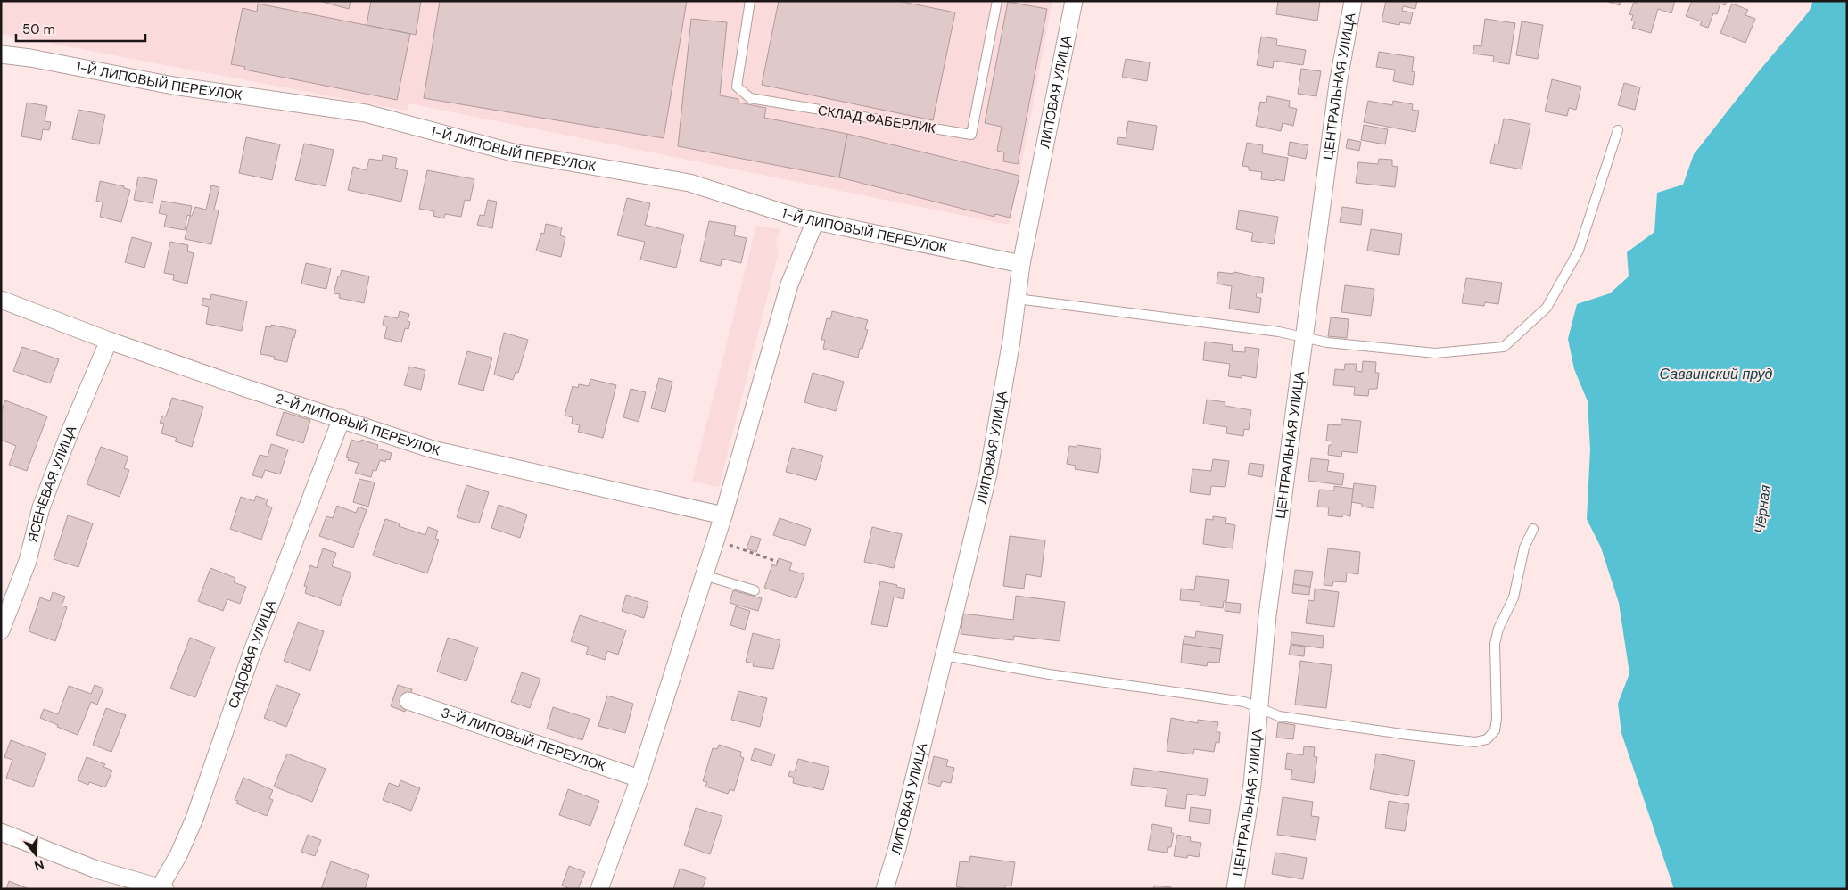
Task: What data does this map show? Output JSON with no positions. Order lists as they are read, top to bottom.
{
  "streets": {
    "street": [
      "1-Й ЛИПОВЫЙ ПЕРЕУЛОК",
      "ЦЕНТРАЛЬНАЯ УЛИЦА",
      "ЛИПОВАЯ УЛИЦА",
      "2-Й ЛИПОВЫЙ ПЕРЕУЛОК",
      "ЯСЕНЕВАЯ УЛИЦА",
      "САДОВАЯ УЛИЦА",
      "3-Й ЛИПОВЫЙ ПЕРЕУЛОК"
    ],
    "lane": ["СКЛАД ФАБЕРЛИК"]
  },
  "crossings": [
    ["1-Й ЛИПОВЫЙ ПЕРЕУЛОК", "ЛИПОВАЯ УЛИЦА"],
    ["2-Й ЛИПОВЫЙ ПЕРЕУЛОК", "ЯСЕНЕВАЯ УЛИЦА"],
    ["2-Й ЛИПОВЫЙ ПЕРЕУЛОК", "САДОВАЯ УЛИЦА"]
  ],
  "water": ["Саввинский пруд", "Чёрная"],
  "scale_bar": "50 m",
  "north": "bottom"
}
